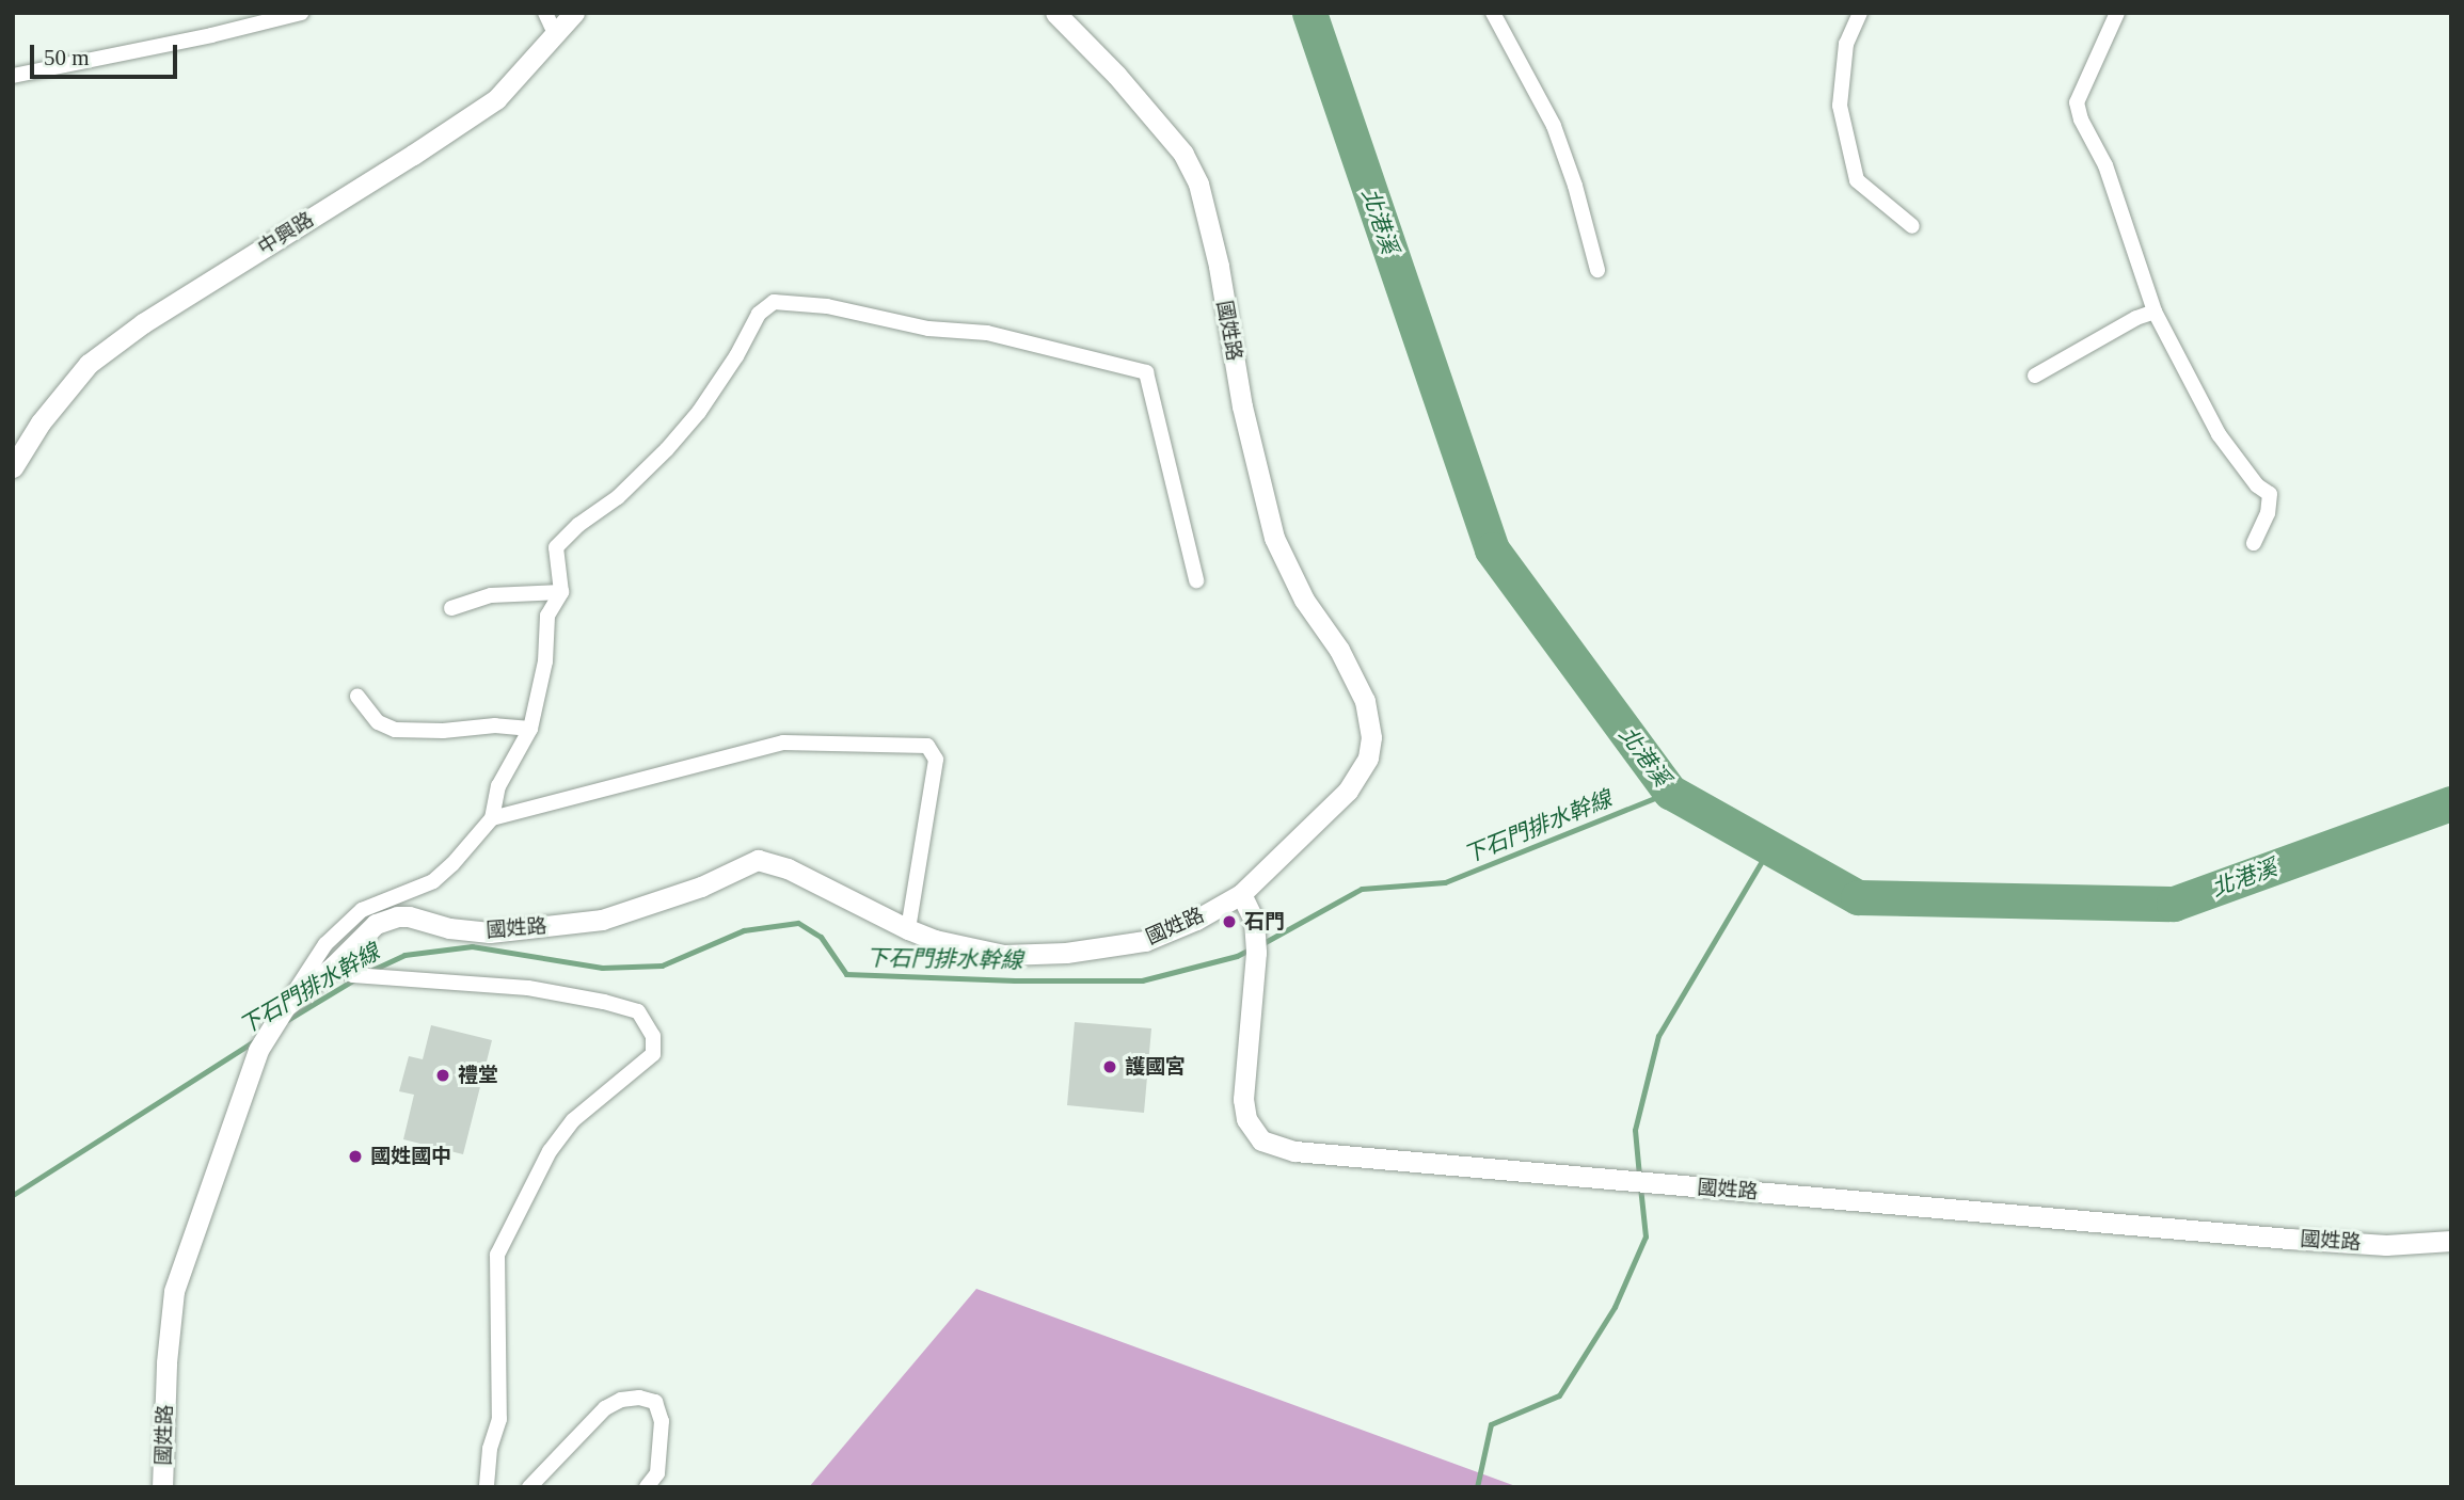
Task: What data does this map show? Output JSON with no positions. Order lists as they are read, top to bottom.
{
  "streets": {
    "street": ["中興路", "國姓路"]
  },
  "water": ["北港溪", "下石門排水幹線"],
  "places": [
    "石門",
    "護國宮",
    "禮堂",
    "國姓國中"
  ],
  "scale_bar": "50 m"
}
